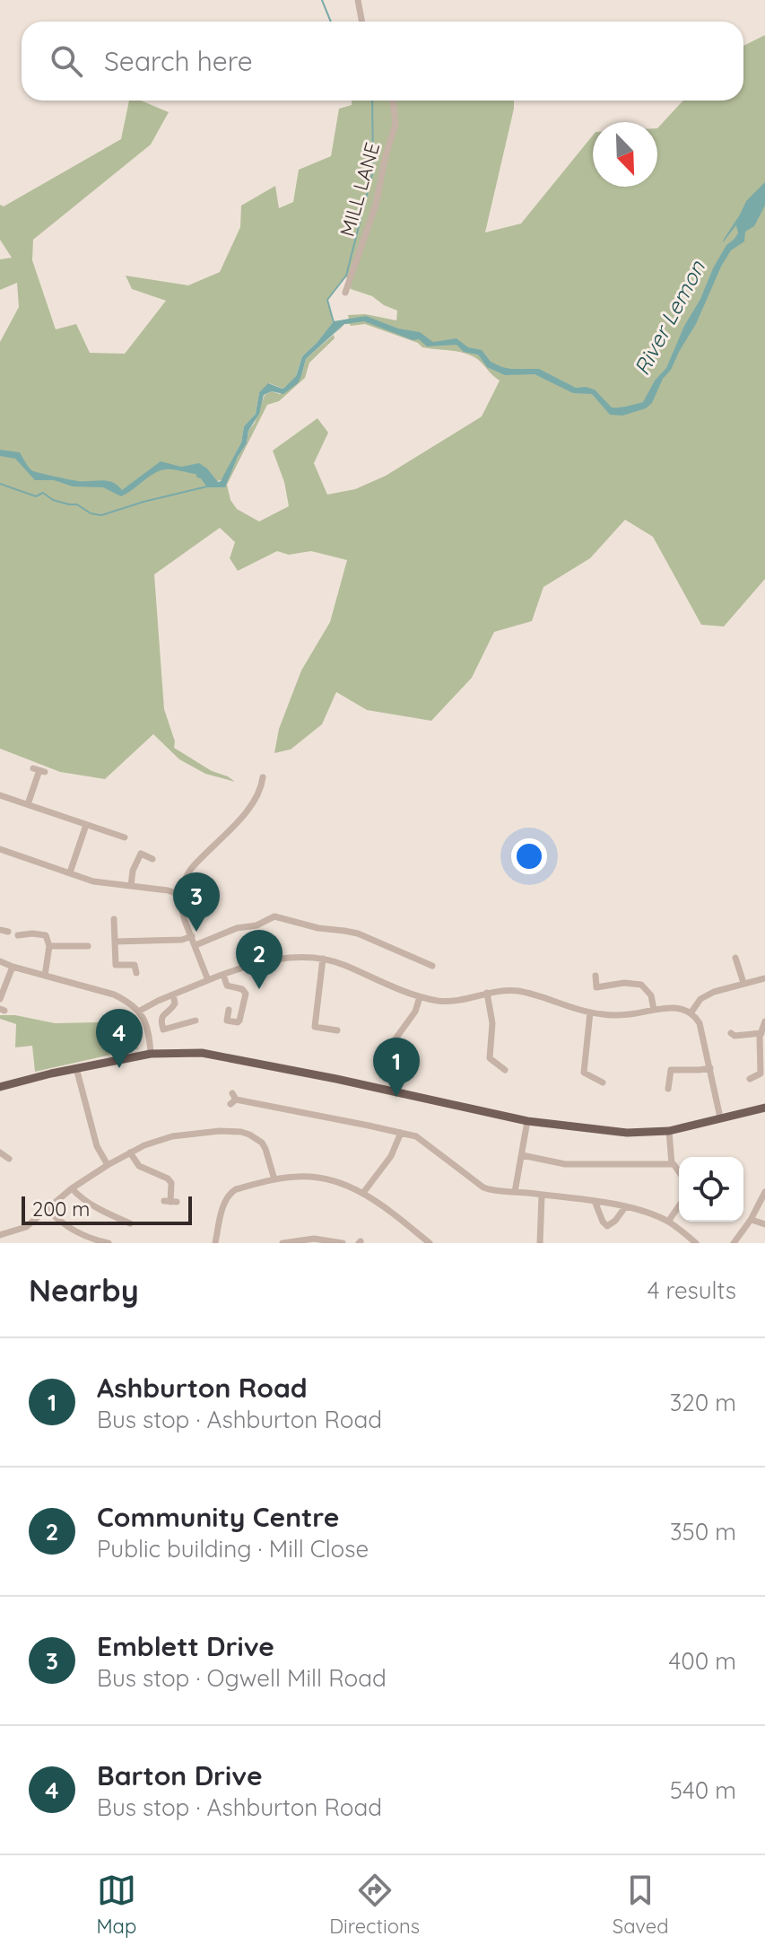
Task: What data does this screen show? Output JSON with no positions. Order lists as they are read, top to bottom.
{
  "streets": {
    "street": ["MILL LANE"]
  },
  "water": ["River Lemon"],
  "scale_bar": "200 m",
  "north": "bottom right",
  "page": {
    "search": "Search here",
    "pins": [
      "3",
      "2",
      "4",
      "1"
    ],
    "scale": "200 m",
    "heading": ["Nearby", "4 results"],
    "list": [
      {
        "mark": "1",
        "name": "Ashburton Road",
        "note": "Bus stop · Ashburton Road",
        "value": "320 m"
      },
      {
        "mark": "2",
        "name": "Community Centre",
        "note": "Public building · Mill Close",
        "value": "350 m"
      },
      {
        "mark": "3",
        "name": "Emblett Drive",
        "note": "Bus stop · Ogwell Mill Road",
        "value": "400 m"
      },
      {
        "mark": "4",
        "name": "Barton Drive",
        "note": "Bus stop · Ashburton Road",
        "value": "540 m"
      }
    ],
    "nav": ["Map", "Directions", "Saved"]
  }
}
